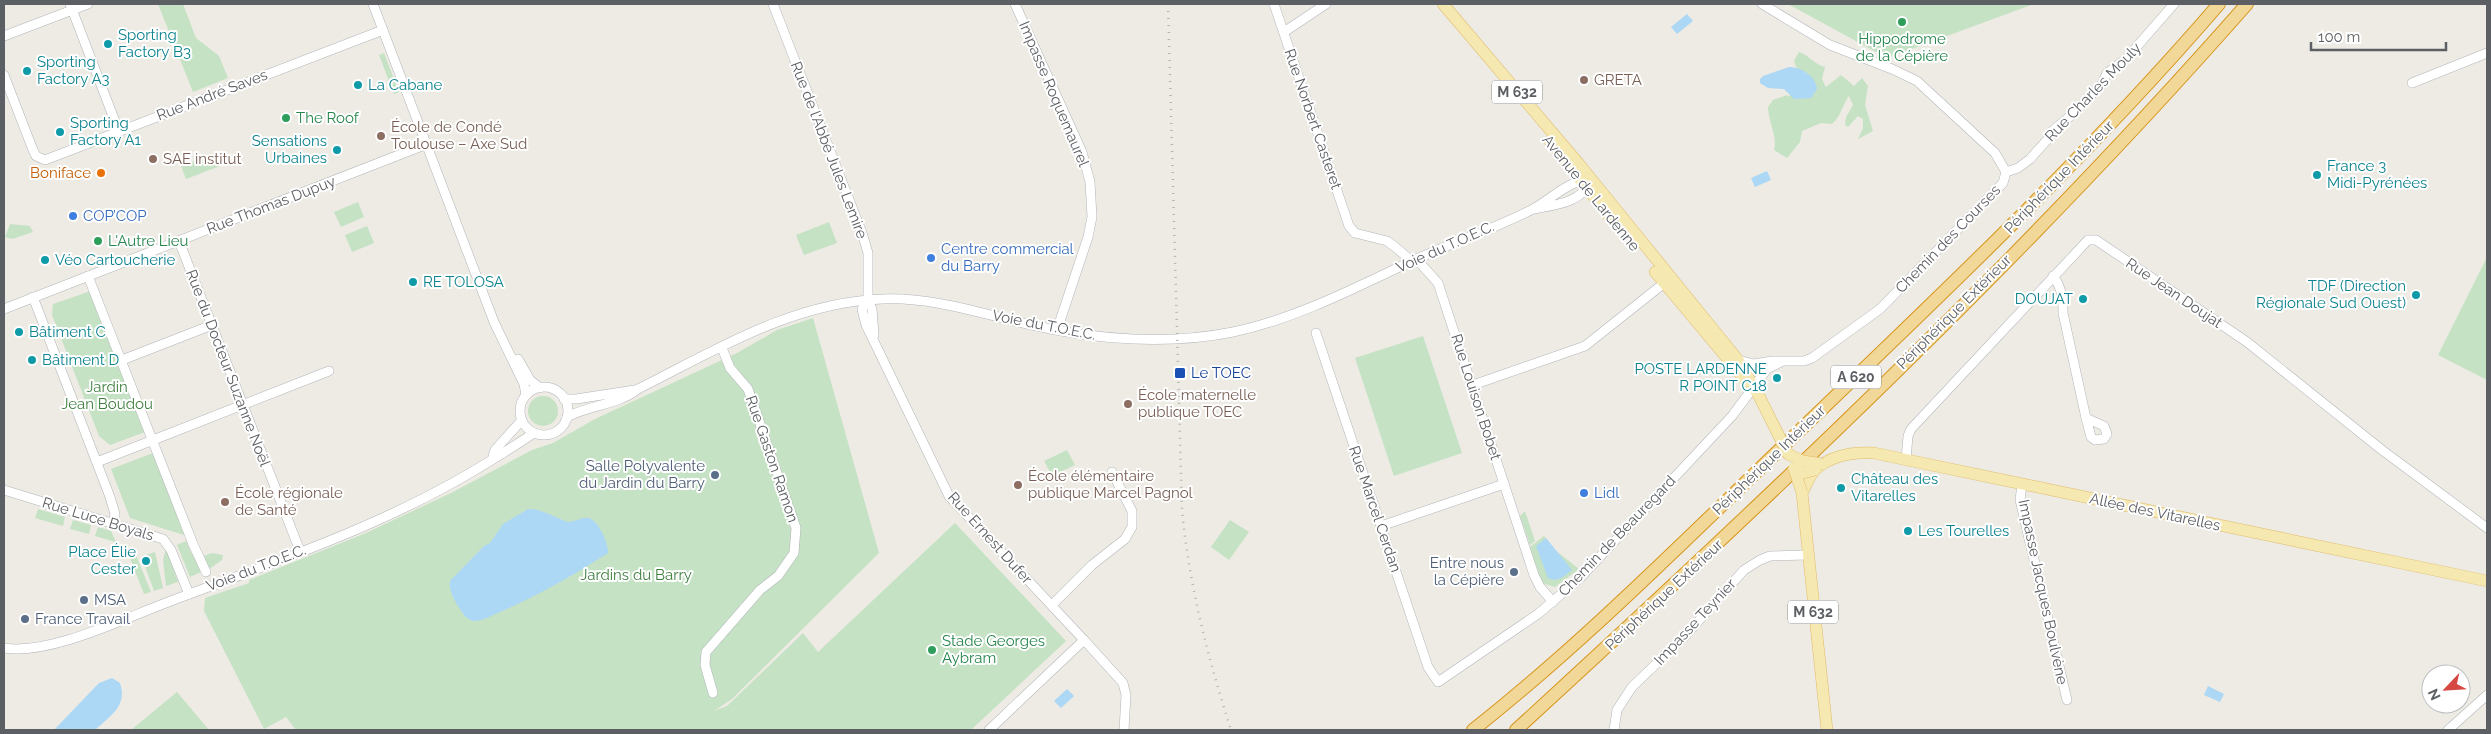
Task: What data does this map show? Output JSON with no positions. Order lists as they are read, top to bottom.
{
  "streets": {
    "highway": ["Périphérique Intérieur", "Périphérique Extérieur", "A 620"],
    "main road": ["M 632", "Avenue de Lardenne", "Allée des Vitarelles"],
    "street": [
      "Rue Charles Mouly",
      "Impasse Roquemaurel",
      "Rue André Saves",
      "Rue Norbert Casteret",
      "Rue de l'Abbé Jules Lemire",
      "Rue Thomas Dupuy",
      "Chemin des Courses",
      "Voie du T.O.E.C.",
      "Rue Jean Doujat",
      "Rue du Docteur Suzanne Noël",
      "Rue Louison Bobet",
      "Rue Gaston Ramon",
      "Rue Marcel Cerdan",
      "Rue Luce Boyals",
      "Chemin de Beauregard",
      "Rue Ernest Dufer",
      "Impasse Jacques Boulvène",
      "Impasse Teynier"
    ]
  },
  "crossings": [
    ["Rue Charles Mouly", "Chemin des Courses"],
    ["Impasse Roquemaurel", "Voie du T.O.E.C."],
    ["Rue Norbert Casteret", "Rue Louison Bobet"],
    ["Rue de l'Abbé Jules Lemire", "Voie du T.O.E.C."],
    ["Rue de l'Abbé Jules Lemire", "Rue Ernest Dufer"],
    ["Avenue de Lardenne", "Chemin des Courses"],
    ["Avenue de Lardenne", "Voie du T.O.E.C."],
    ["Avenue de Lardenne", "Chemin de Beauregard"],
    ["Avenue de Lardenne", "Impasse Teynier"],
    ["Rue Thomas Dupuy", "Rue du Docteur Suzanne Noël"],
    ["Chemin des Courses", "Chemin de Beauregard"],
    ["Voie du T.O.E.C.", "Rue du Docteur Suzanne Noël"],
    ["Voie du T.O.E.C.", "Rue Louison Bobet"],
    ["Voie du T.O.E.C.", "Rue Gaston Ramon"],
    ["Voie du T.O.E.C.", "Rue Luce Boyals"],
    ["Voie du T.O.E.C.", "Rue Ernest Dufer"],
    ["Rue Jean Doujat", "Allée des Vitarelles"],
    ["Rue Louison Bobet", "Chemin de Beauregard"],
    ["Rue Marcel Cerdan", "Chemin de Beauregard"],
    ["Allée des Vitarelles", "Impasse Jacques Boulvène"]
  ],
  "parks": ["Jardin Jean Boudou", "Jardins du Barry"],
  "places": {
    "other": [
      "Hippodrome de la Cépière",
      "Sporting Factory B3",
      "Sporting Factory A3",
      "GRETA",
      "La Cabane",
      "The Roof",
      "Sporting Factory A1",
      "École de Condé Toulouse – Axe Sud",
      "Sensations Urbaines",
      "SAE institut",
      "Boniface",
      "France 3 Midi-Pyrénées",
      "COP’COP",
      "L'Autre Lieu",
      "Centre commercial du Barry",
      "Véo Cartoucherie",
      "RE TOLOSA",
      "TDF (Direction Régionale Sud Ouest)",
      "DOUJAT",
      "Bâtiment C",
      "Bâtiment D",
      "POSTE LARDENNE R POINT C18",
      "École maternelle publique TOEC",
      "Salle Polyvalente du Jardin du Barry",
      "École élémentaire publique Marcel Pagnol",
      "Château des Vitarelles",
      "Lidl",
      "École régionale de Santé",
      "Les Tourelles",
      "Place Élie Cester",
      "Entre nous la Cépière",
      "MSA",
      "France Travail",
      "Stade Georges Aybram"
    ],
    "transit": ["Le TOEC"]
  },
  "scale_bar": "100 m",
  "north": "bottom left"
}
